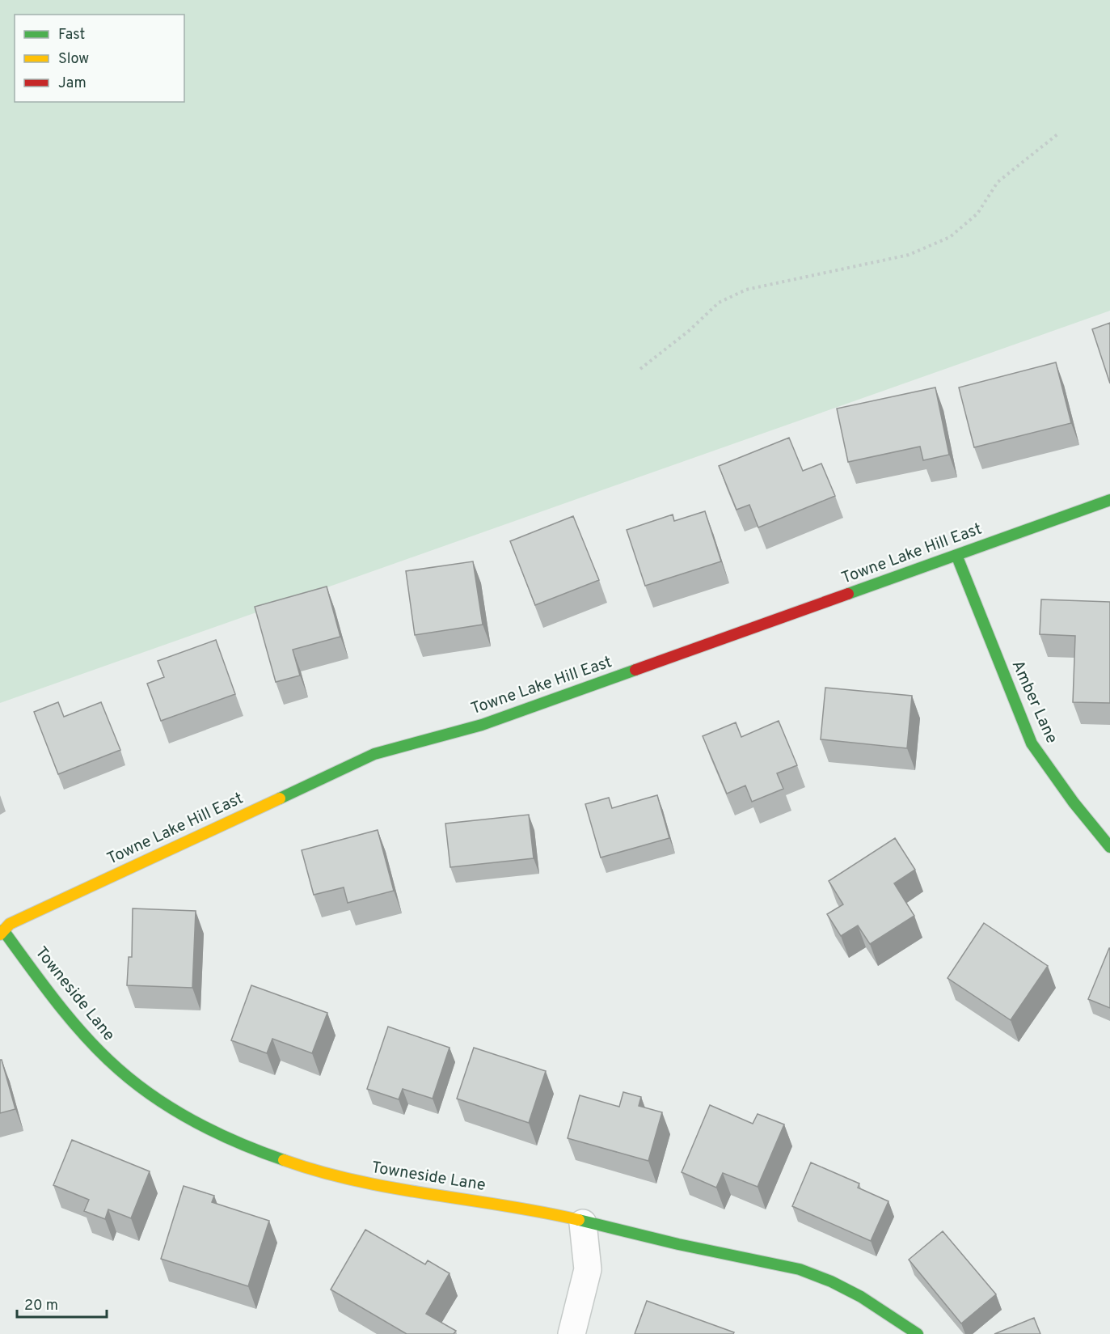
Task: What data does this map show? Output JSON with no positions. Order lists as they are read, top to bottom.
{
  "streets": {
    "street": ["Towne Lake Hill East", "Amber Lane", "Towneside Lane"]
  },
  "crossings": [
    ["Towne Lake Hill East", "Amber Lane"],
    ["Towne Lake Hill East", "Towneside Lane"]
  ],
  "legend": ["Fast", "Slow", "Jam"],
  "scale_bar": "20 m"
}
